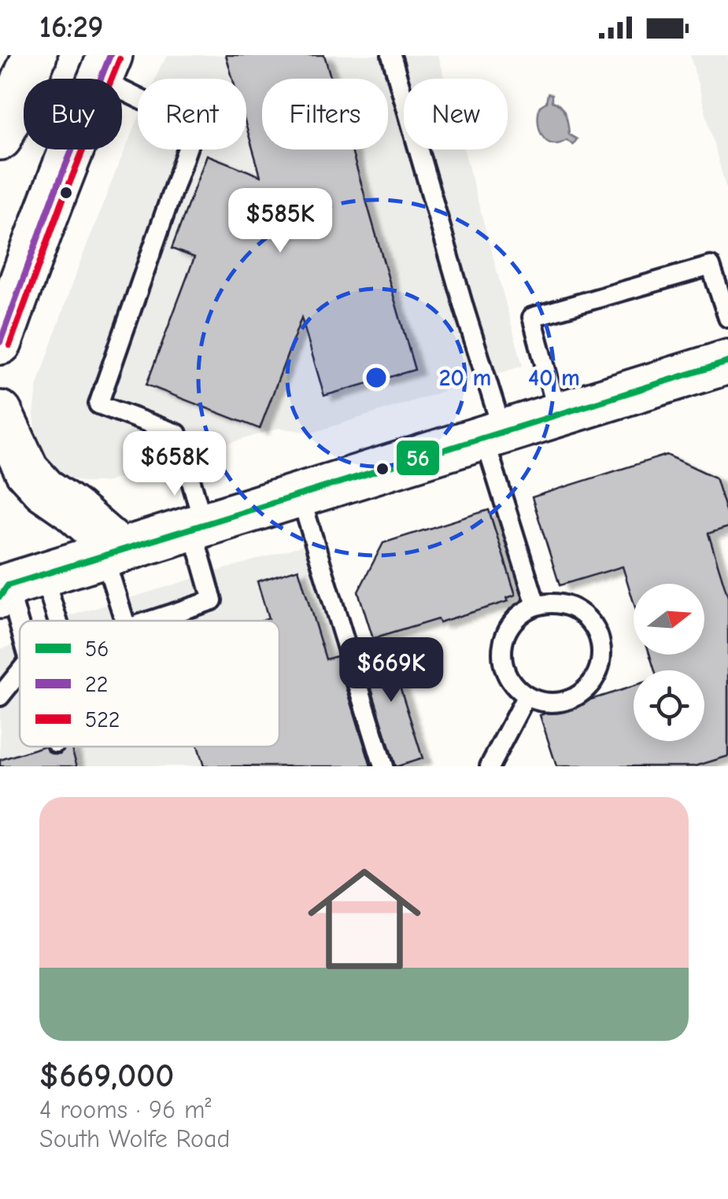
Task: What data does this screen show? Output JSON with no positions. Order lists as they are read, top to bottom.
{
  "lines": ["transit line 22", "transit line 522", "transit line 56"],
  "legend": ["56", "22", "522"],
  "north": "right",
  "page": {
    "status": "16:29",
    "chip": [
      "Buy",
      "Rent",
      "Filters",
      "New"
    ],
    "price": ["$585K", "$658K", "$669K"],
    "list": [
      {
        "name": "$669,000",
        "note": "4 rooms · 96 m² · South Wolfe Road"
      }
    ]
  },
  "rings": ["20 m", "40 m"]
}
